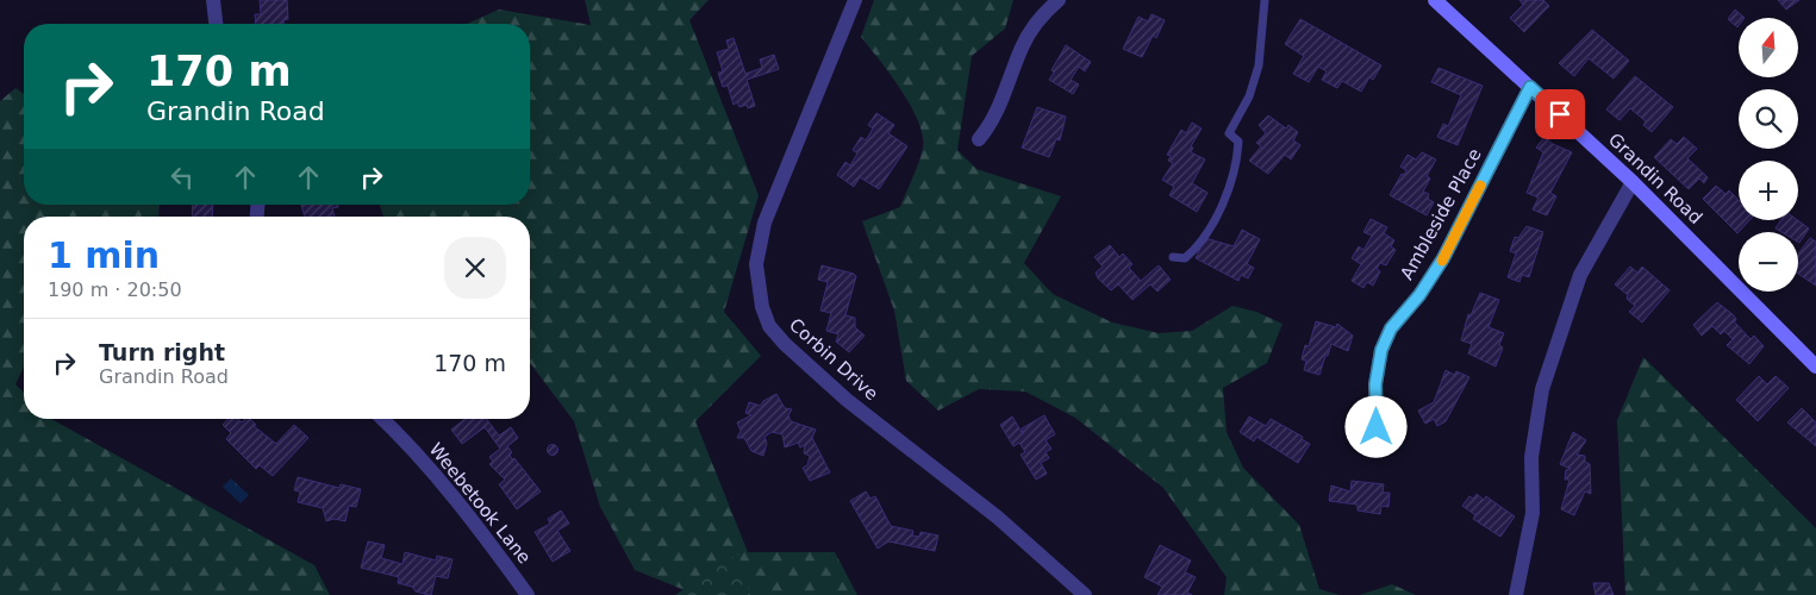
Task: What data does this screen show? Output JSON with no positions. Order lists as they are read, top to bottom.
{
  "streets": {
    "street": [
      "Grandin Road",
      "Ambleside Place",
      "Corbin Drive",
      "Weebetook Lane"
    ]
  },
  "crossings": [
    ["Grandin Road", "Ambleside Place"]
  ],
  "north": "top",
  "page": {
    "map_buttons": ["+", "−"],
    "turn": ["170 m", "Grandin Road"],
    "heading": ["1 min", "190 m · 20:50"],
    "list": [
      {
        "name": "Turn right",
        "note": "Grandin Road",
        "value": "170 m"
      }
    ]
  }
}
